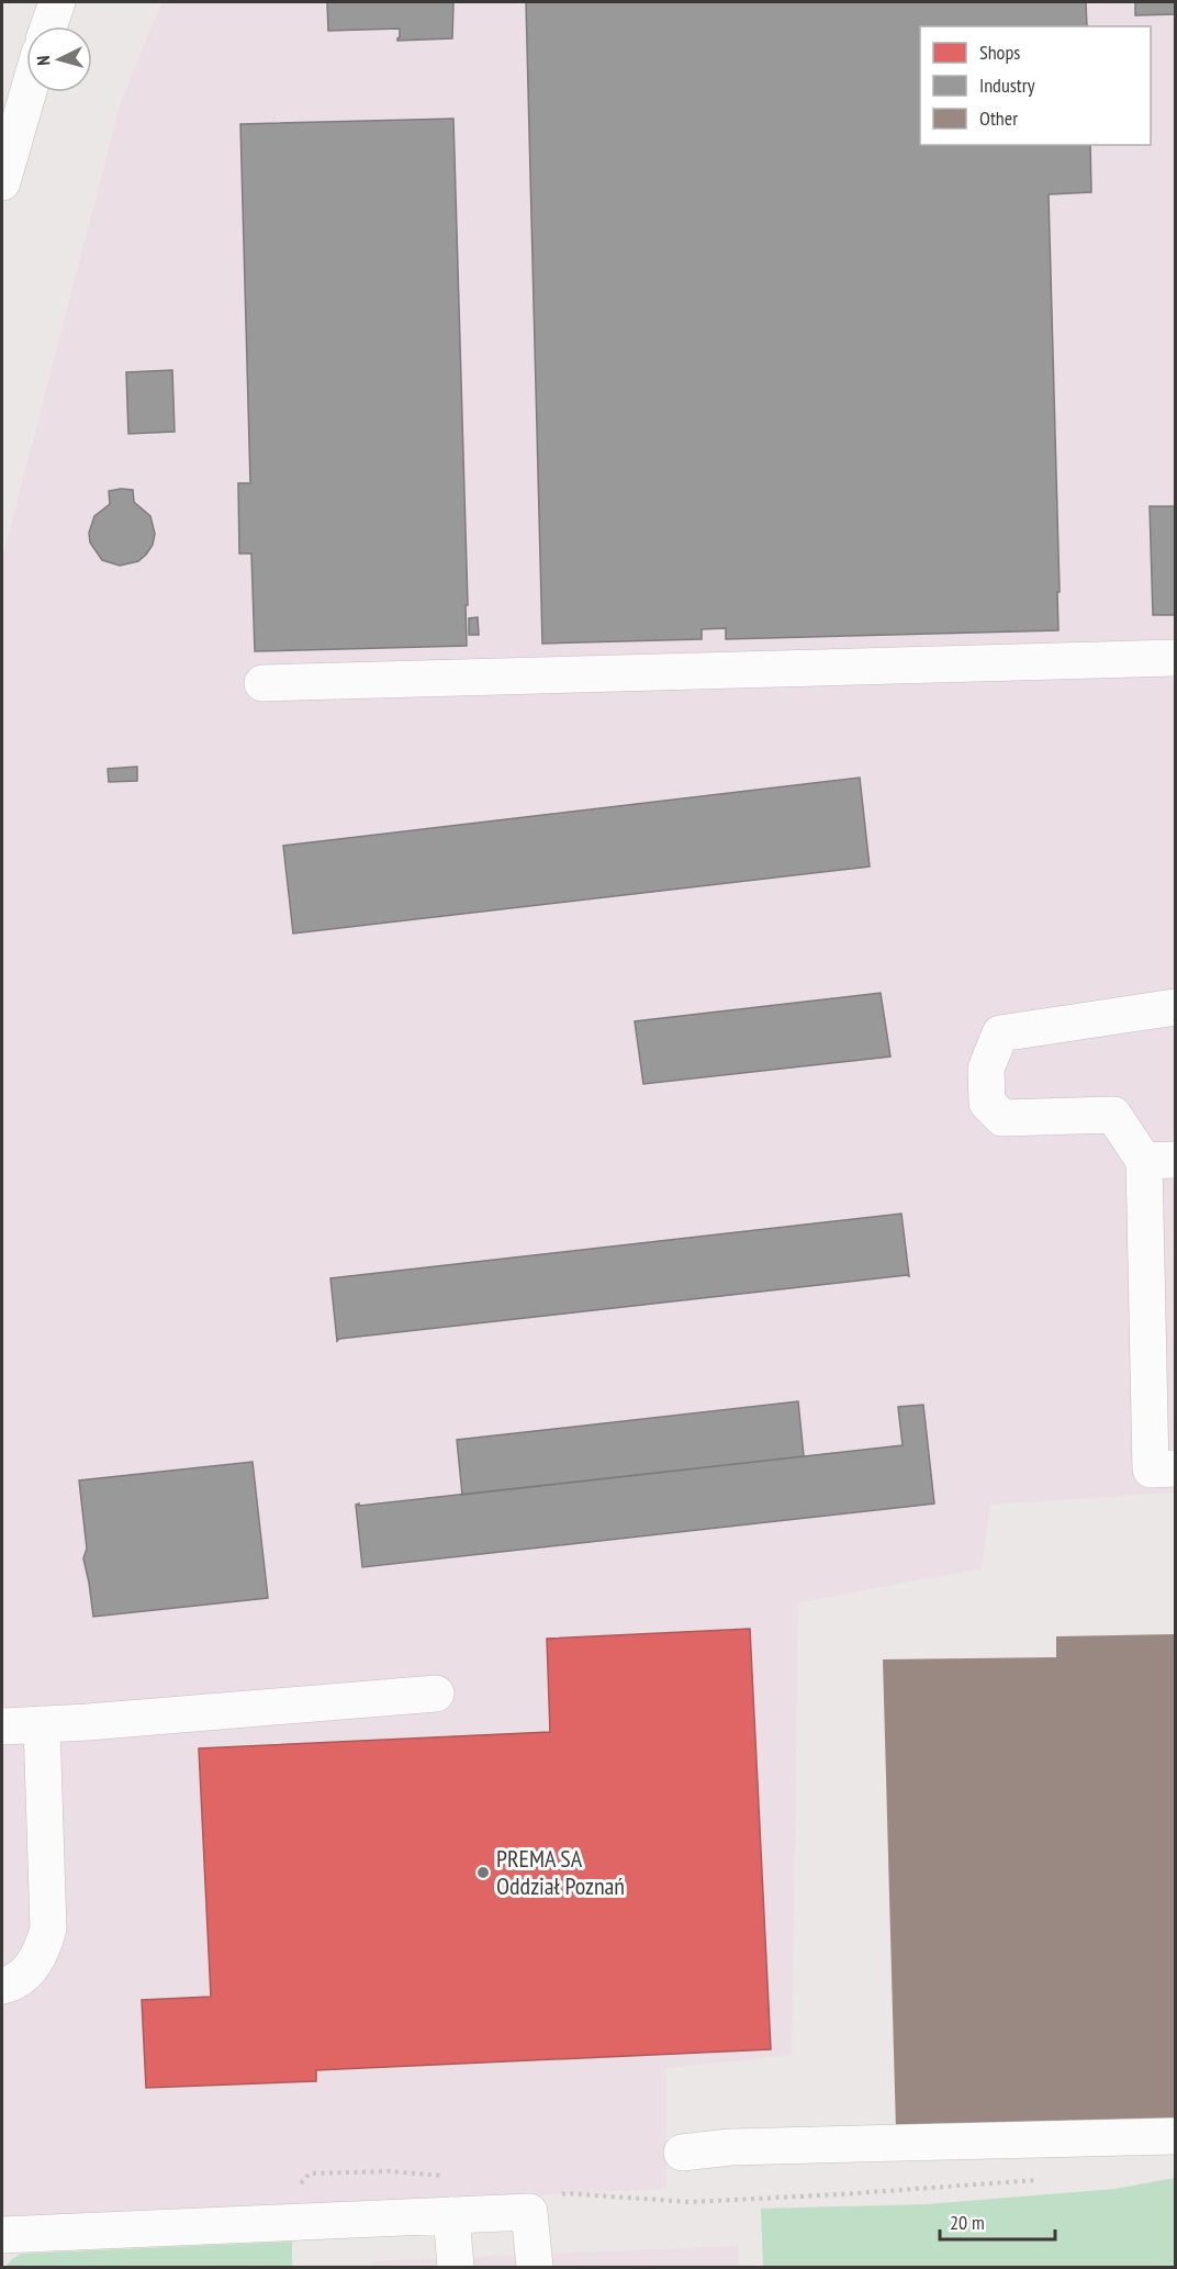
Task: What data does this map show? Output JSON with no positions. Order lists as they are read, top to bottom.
{
  "places": ["PREMA SA Oddział Poznań"],
  "legend": ["Shops", "Industry", "Other"],
  "scale_bar": "20 m",
  "north": "left"
}
